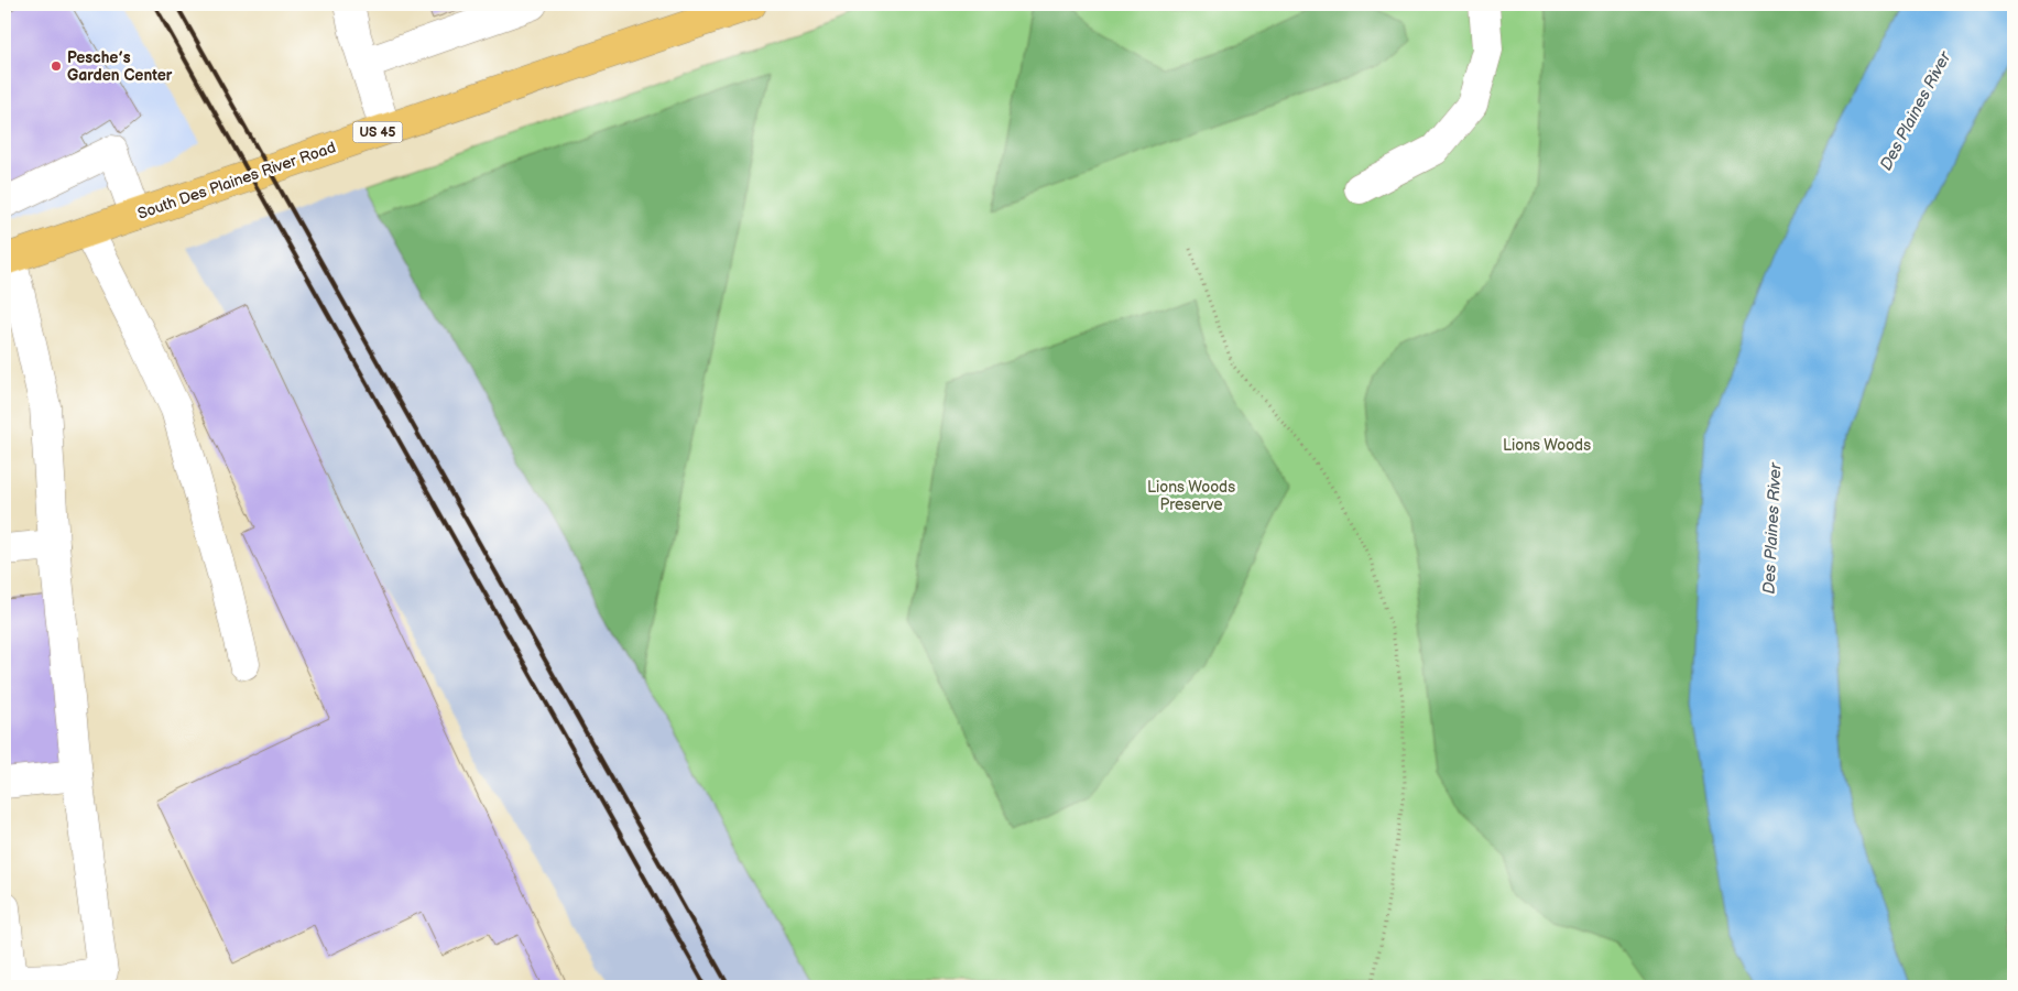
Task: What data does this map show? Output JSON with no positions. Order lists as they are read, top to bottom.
{
  "streets": {
    "main road": ["US 45", "South Des Plaines River Road"]
  },
  "water": ["Des Plaines River"],
  "parks": ["Lions Woods", "Lions Woods Preserve"],
  "places": ["Pesche’s Garden Center"]
}
